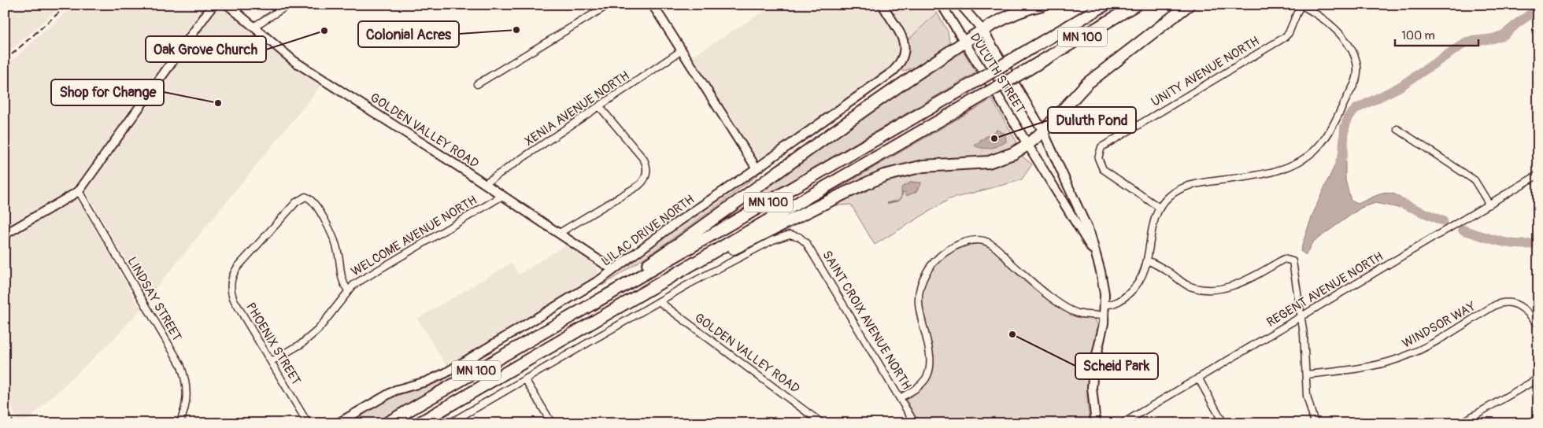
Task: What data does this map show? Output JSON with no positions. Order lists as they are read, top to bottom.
{
  "streets": {
    "highway": ["MN 100"],
    "street": [
      "UNITY AVENUE NORTH",
      "DULUTH STREET",
      "XENIA AVENUE NORTH",
      "GOLDEN VALLEY ROAD",
      "LILAC DRIVE NORTH",
      "WELCOME AVENUE NORTH",
      "REGENT AVENUE NORTH",
      "LINDSAY STREET",
      "SAINT CROIX AVENUE NORTH",
      "WINDSOR WAY",
      "PHOENIX STREET"
    ]
  },
  "crossings": [
    ["XENIA AVENUE NORTH", "GOLDEN VALLEY ROAD"],
    ["GOLDEN VALLEY ROAD", "LILAC DRIVE NORTH"],
    ["GOLDEN VALLEY ROAD", "WELCOME AVENUE NORTH"],
    ["GOLDEN VALLEY ROAD", "SAINT CROIX AVENUE NORTH"],
    ["WELCOME AVENUE NORTH", "PHOENIX STREET"]
  ],
  "places": [
    "Colonial Acres",
    "Oak Grove Church",
    "Shop for Change",
    "Duluth Pond",
    "Scheid Park"
  ],
  "scale_bar": "100 m"
}
